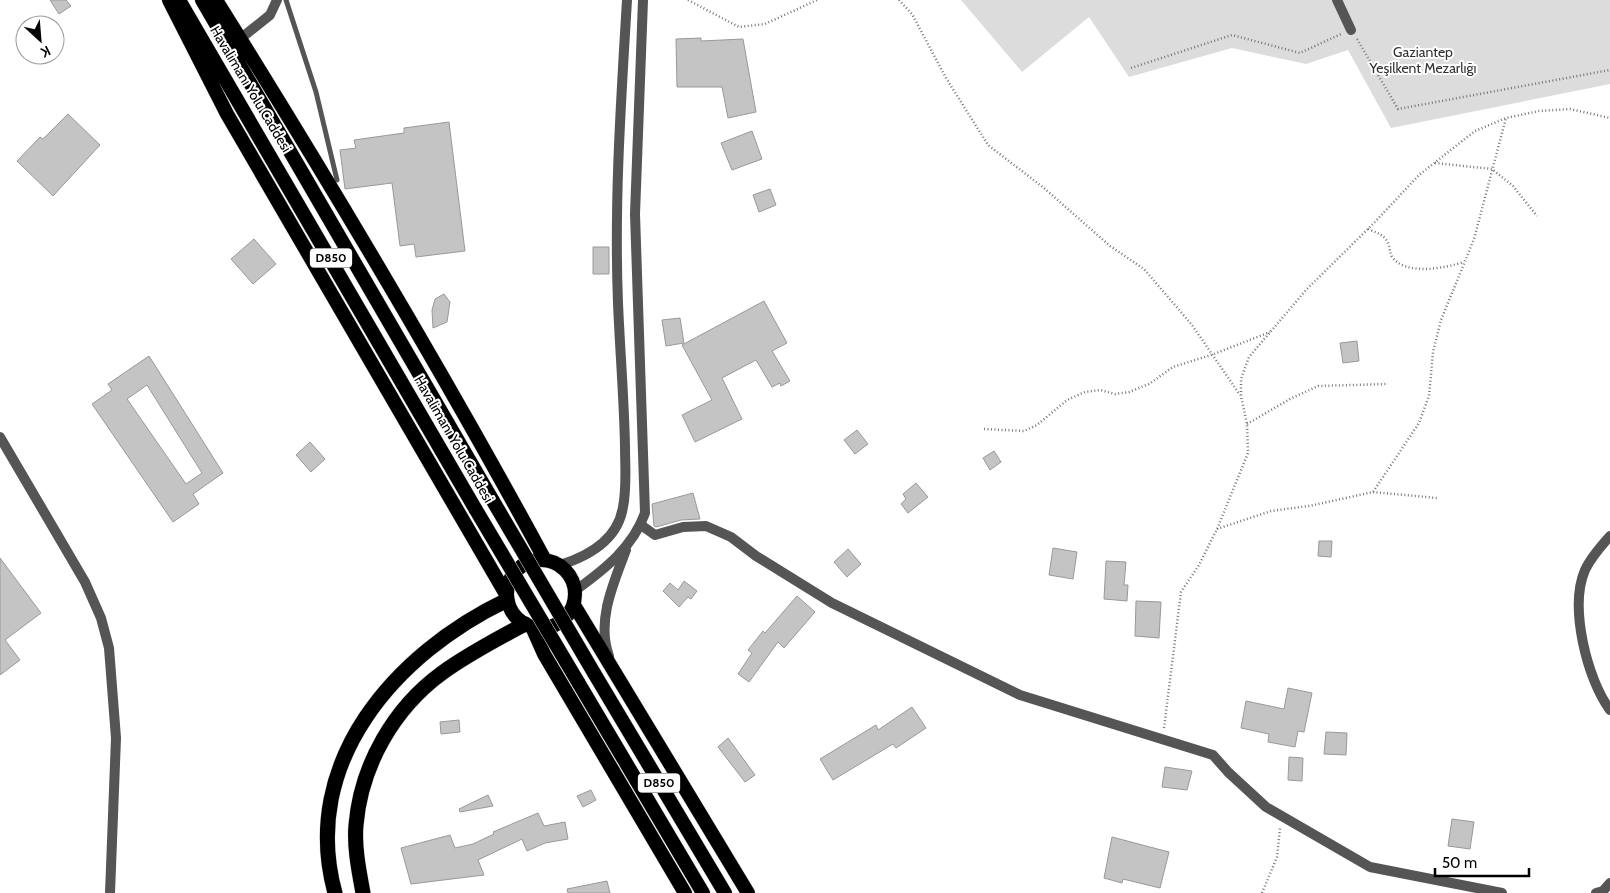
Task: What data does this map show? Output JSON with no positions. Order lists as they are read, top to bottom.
{
  "streets": {
    "highway": ["Havalimanı Yolu Caddesi", "D850"]
  },
  "parks": ["Gaziantep Yeşilkent Mezarlığı"],
  "scale_bar": "50 m",
  "north": "bottom right"
}
